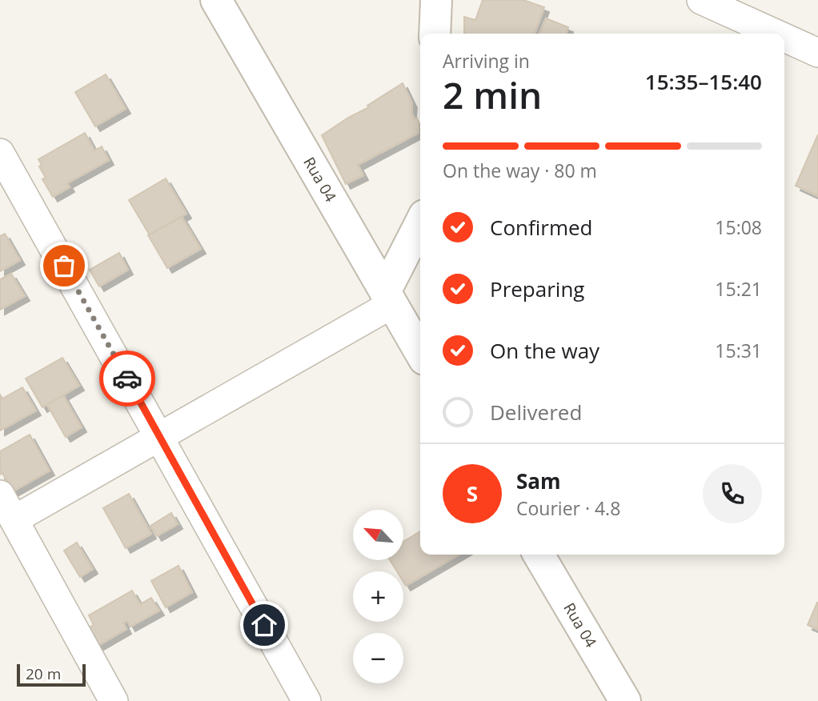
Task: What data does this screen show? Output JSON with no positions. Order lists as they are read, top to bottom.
{
  "streets": {
    "street": ["Rua 04"]
  },
  "scale_bar": "20 m",
  "north": "top left",
  "page": {
    "heading": ["2 min", "Arriving in", "15:35–15:40"],
    "panel": ["Sam", "Courier · 4.8"],
    "bar": "On the way · 80 m",
    "list": [
      ["Confirmed", "15:08"],
      ["Preparing", "15:21"],
      ["On the way", "15:31"],
      "Delivered"
    ],
    "round": "S",
    "map_buttons": ["+", "−"],
    "scale": "20 m"
  }
}
